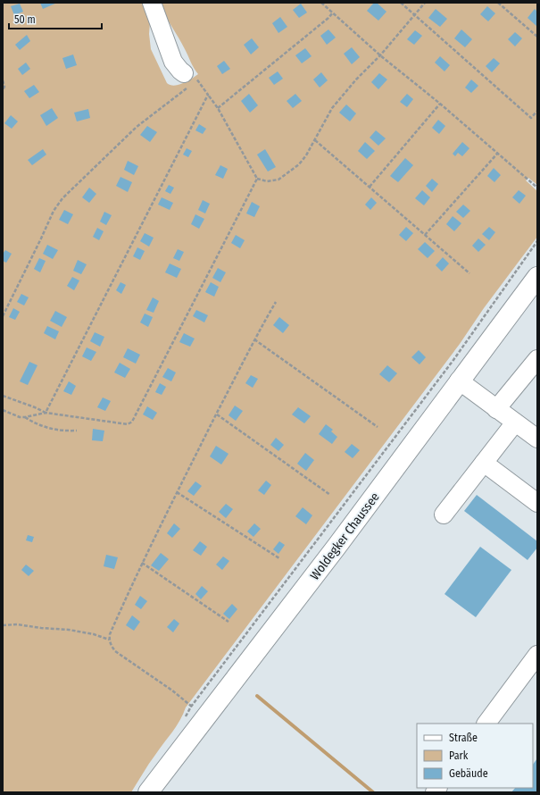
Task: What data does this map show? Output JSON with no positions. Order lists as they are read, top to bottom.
{
  "streets": {
    "main road": ["Woldegker Chaussee"]
  },
  "legend": ["Straße", "Park", "Gebäude"],
  "scale_bar": "50 m"
}
